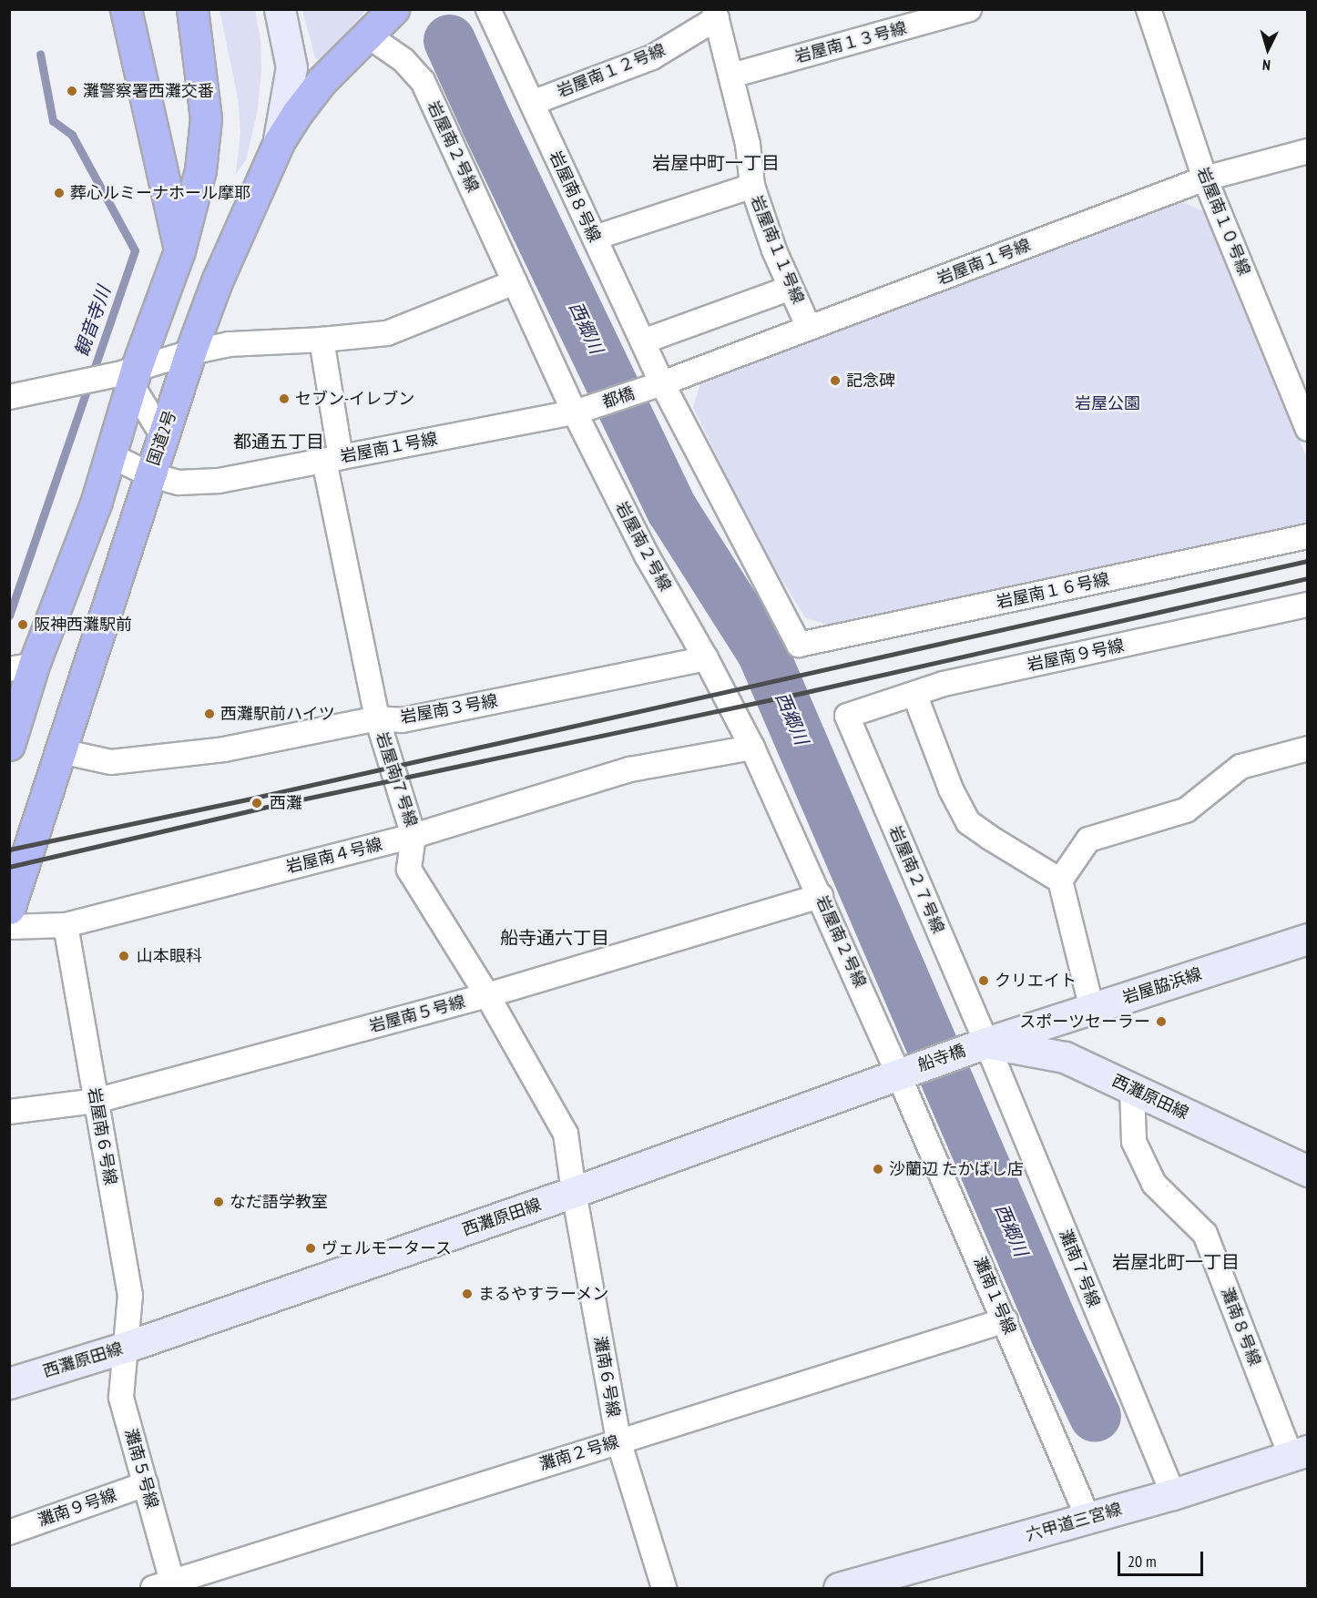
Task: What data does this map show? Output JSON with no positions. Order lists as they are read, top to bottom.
{
  "streets": {
    "highway": ["国道2号"],
    "street": [
      "岩屋南１３号線",
      "岩屋南１２号線",
      "岩屋南２号線",
      "岩屋南８号線",
      "岩屋南１０号線",
      "岩屋南１１号線",
      "岩屋南１号線",
      "都橋",
      "岩屋南１６号線",
      "岩屋南９号線",
      "岩屋南３号線",
      "岩屋南７号線",
      "岩屋南４号線",
      "岩屋南２７号線",
      "岩屋脇浜線",
      "岩屋南５号線",
      "船寺橋",
      "西灘原田線",
      "岩屋南６号線",
      "灘南７号線",
      "灘南１号線",
      "灘南８号線",
      "灘南６号線",
      "灘南２号線",
      "灘南５号線",
      "灘南９号線",
      "六甲道三宮線"
    ]
  },
  "crossings": [
    ["岩屋南１３号線", "岩屋南１１号線"],
    ["岩屋南１２号線", "岩屋南８号線"],
    ["岩屋南１２号線", "岩屋南１１号線"],
    ["岩屋南２号線", "岩屋南１号線"],
    ["岩屋南２号線", "都橋"],
    ["岩屋南２号線", "国道2号"],
    ["岩屋南２号線", "岩屋南３号線"],
    ["岩屋南２号線", "岩屋南４号線"],
    ["岩屋南２号線", "岩屋南５号線"],
    ["岩屋南２号線", "船寺橋"],
    ["岩屋南２号線", "西灘原田線"],
    ["岩屋南２号線", "灘南１号線"],
    ["岩屋南８号線", "岩屋南１号線"],
    ["岩屋南８号線", "都橋"],
    ["岩屋南８号線", "岩屋南１６号線"],
    ["岩屋南１０号線", "岩屋南１号線"],
    ["岩屋南１１号線", "岩屋南１号線"],
    ["岩屋南１号線", "都橋"],
    ["岩屋南１号線", "国道2号"],
    ["岩屋南１号線", "岩屋南７号線"],
    ["国道2号", "岩屋南３号線"],
    ["岩屋南９号線", "岩屋南２７号線"],
    ["岩屋南３号線", "岩屋南７号線"],
    ["岩屋南７号線", "岩屋南４号線"],
    ["岩屋南７号線", "岩屋南５号線"],
    ["岩屋南７号線", "西灘原田線"],
    ["岩屋南７号線", "灘南６号線"],
    ["岩屋南４号線", "岩屋南６号線"],
    ["岩屋南２７号線", "岩屋脇浜線"],
    ["岩屋南２７号線", "船寺橋"],
    ["岩屋南２７号線", "西灘原田線"],
    ["岩屋南２７号線", "灘南７号線"],
    ["岩屋脇浜線", "船寺橋"],
    ["岩屋脇浜線", "西灘原田線"],
    ["岩屋脇浜線", "灘南７号線"],
    ["岩屋南５号線", "岩屋南６号線"],
    ["船寺橋", "西灘原田線"],
    ["船寺橋", "灘南７号線"],
    ["船寺橋", "灘南１号線"],
    ["西灘原田線", "岩屋南６号線"],
    ["西灘原田線", "灘南７号線"],
    ["西灘原田線", "灘南１号線"],
    ["西灘原田線", "灘南８号線"],
    ["西灘原田線", "灘南６号線"],
    ["西灘原田線", "灘南５号線"],
    ["岩屋南６号線", "灘南５号線"],
    ["灘南７号線", "六甲道三宮線"],
    ["灘南１号線", "灘南２号線"],
    ["灘南１号線", "六甲道三宮線"],
    ["灘南８号線", "六甲道三宮線"],
    ["灘南６号線", "灘南２号線"],
    ["灘南２号線", "灘南５号線"],
    ["灘南５号線", "灘南９号線"]
  ],
  "districts": [
    "岩屋中町一丁目",
    "都通五丁目",
    "船寺通六丁目",
    "岩屋北町一丁目"
  ],
  "water": ["観音寺川", "西郷川"],
  "parks": ["岩屋公園"],
  "places": [
    "灘警察署西灘交番",
    "葬心ルミーナホール摩耶",
    "記念碑",
    "セブン-イレブン",
    "阪神西灘駅前",
    "西灘駅前ハイツ",
    "西灘",
    "山本眼科",
    "クリエイト",
    "スポーツセーラー",
    "沙蘭辺 たかばし店",
    "なだ語学教室",
    "ヴェルモータース",
    "まるやすラーメン"
  ],
  "scale_bar": "20 m",
  "north": "bottom"
}
